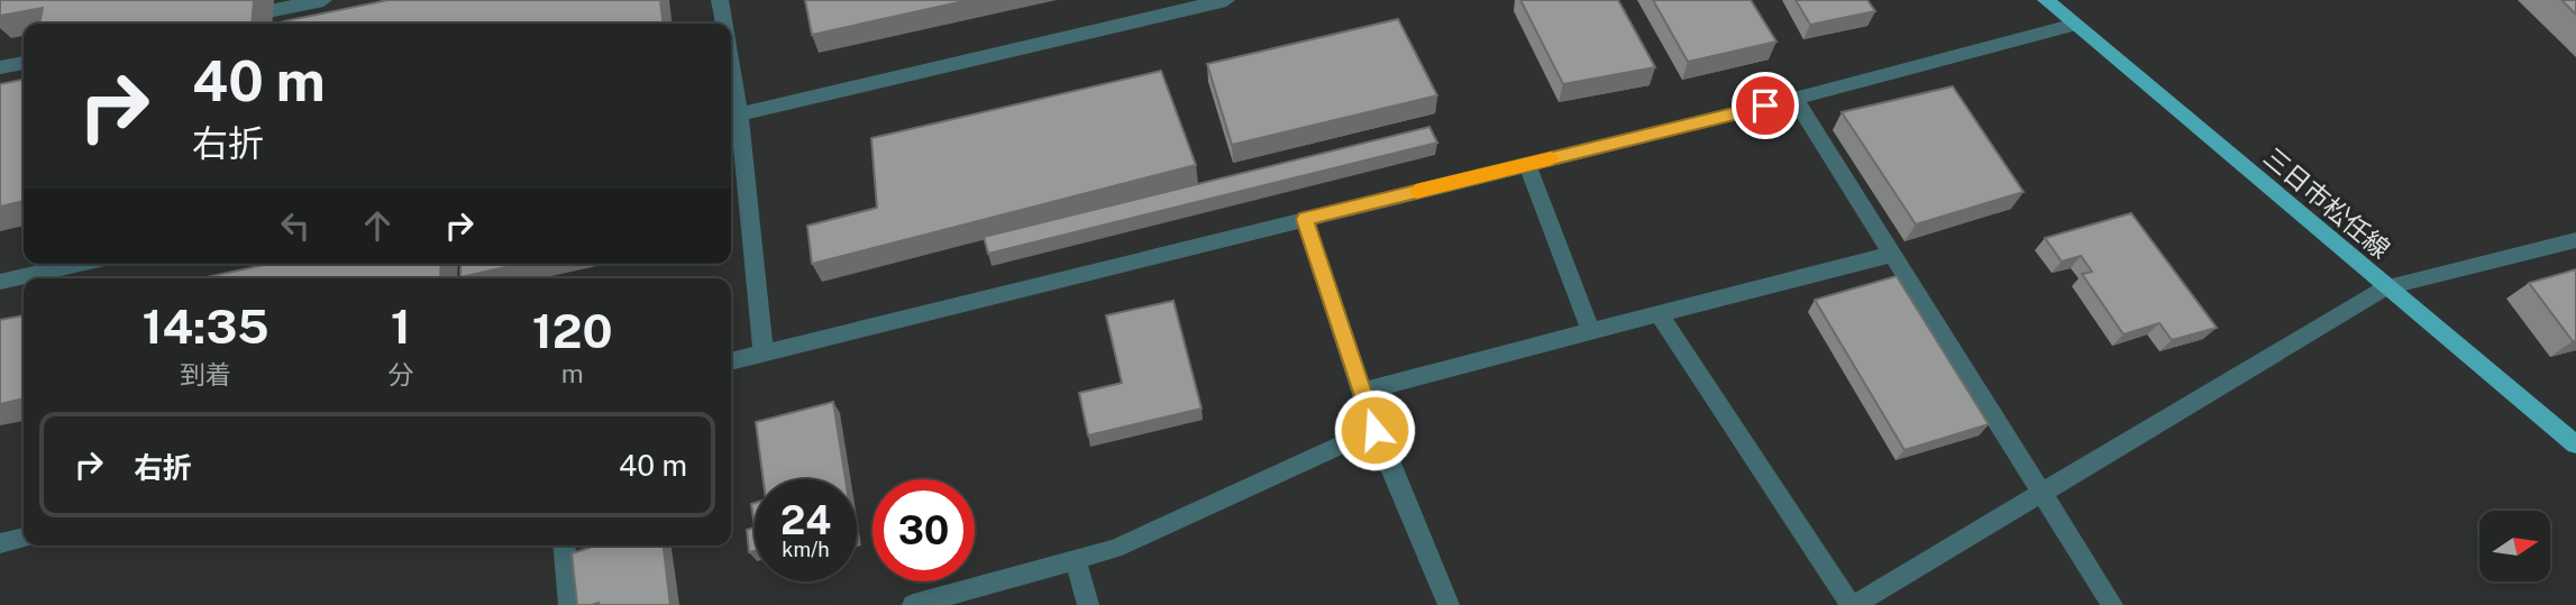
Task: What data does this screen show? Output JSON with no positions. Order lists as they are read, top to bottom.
{
  "streets": {
    "main road": ["三日市松任線"]
  },
  "north": "right",
  "page": {
    "turn": ["40 m", "右折"],
    "eta": [
      "14:35",
      "到着",
      "1",
      "分",
      "120",
      "m"
    ],
    "list": [
      {
        "name": "右折",
        "value": "40 m"
      }
    ],
    "speed": "24 km/h",
    "limit": "30"
  }
}
